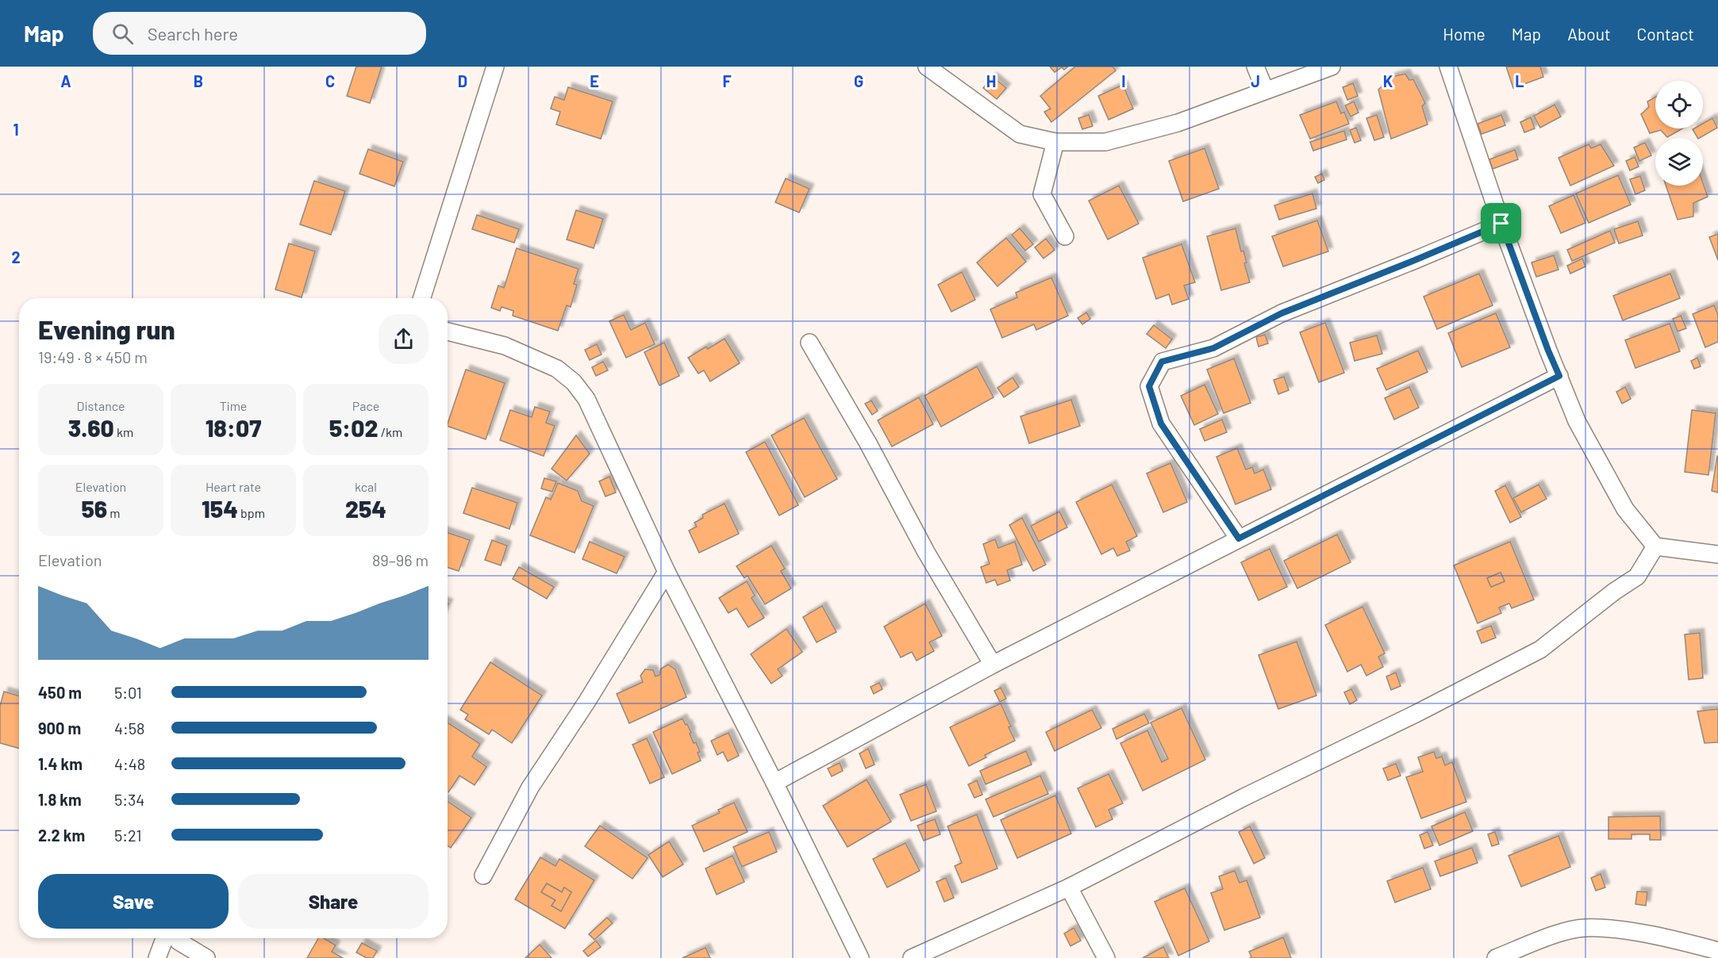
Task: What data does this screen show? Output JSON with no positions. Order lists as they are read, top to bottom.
{
  "page": {
    "header": "Map",
    "search": "Search here",
    "nav": [
      "Home",
      "Map",
      "About",
      "Contact"
    ],
    "heading": ["Evening run", "19:49 · 8 × 450 m"],
    "stats": [
      ["Distance", "3.60 km"],
      ["Time", "18:07"],
      ["Pace", "5:02 /km"],
      ["Elevation", "56 m"],
      ["Heart rate", "154 bpm"],
      ["kcal", "254"]
    ],
    "chart": ["Elevation", "89–96 m"],
    "list": [
      {
        "name": "450 m",
        "note": "5:01"
      },
      {
        "name": "900 m",
        "note": "4:58"
      },
      {
        "name": "1.4 km",
        "note": "4:48"
      },
      {
        "name": "1.8 km",
        "note": "5:34"
      },
      {
        "name": "2.2 km",
        "note": "5:21"
      }
    ],
    "buttons": ["Save", "Share"]
  },
  "grid": {
    "columns": [
      "A",
      "B",
      "C",
      "D",
      "E",
      "F",
      "G",
      "H",
      "I",
      "J",
      "K",
      "L"
    ],
    "rows": ["1", "2"]
  }
}
